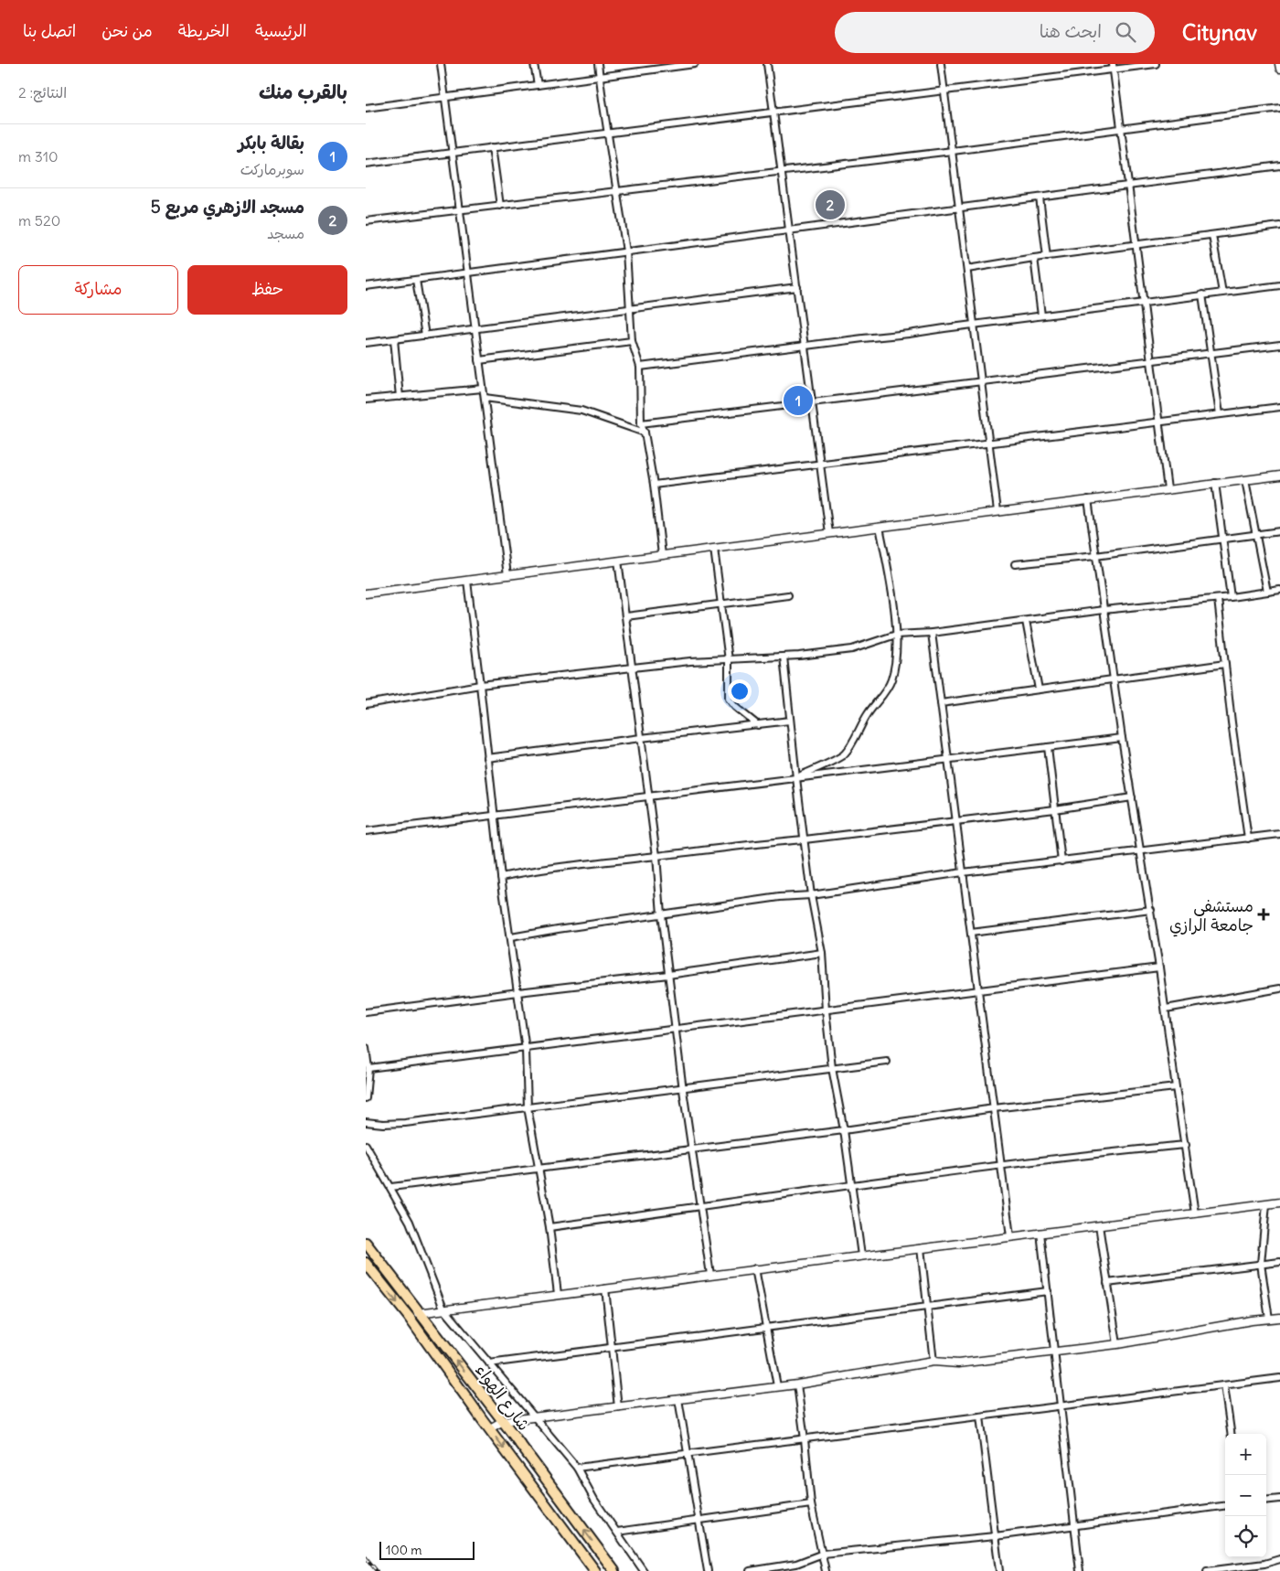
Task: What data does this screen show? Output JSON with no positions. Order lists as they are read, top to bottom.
{
  "streets": {
    "main road": ["شارع الهواء"]
  },
  "places": {
    "health": ["مستشفى جامعة الرازي"]
  },
  "scale_bar": "100 m",
  "page": {
    "header": "Citynav",
    "search": "ابحث هنا",
    "nav": [
      "الرئيسية",
      "الخريطة",
      "من نحن",
      "اتصل بنا"
    ],
    "heading": ["بالقرب منك", "النتائج: 2"],
    "list": [
      {
        "mark": "1",
        "name": "بقالة بابكر",
        "note": "سوبرماركت",
        "value": "310 m"
      },
      {
        "mark": "2",
        "name": "مسجد الازهري مربع 5",
        "note": "مسجد",
        "value": "520 m"
      }
    ],
    "pins": ["2", "1"],
    "buttons": ["حفظ", "مشاركة"],
    "map_buttons": ["+", "−"],
    "scale": "100 m"
  }
}
